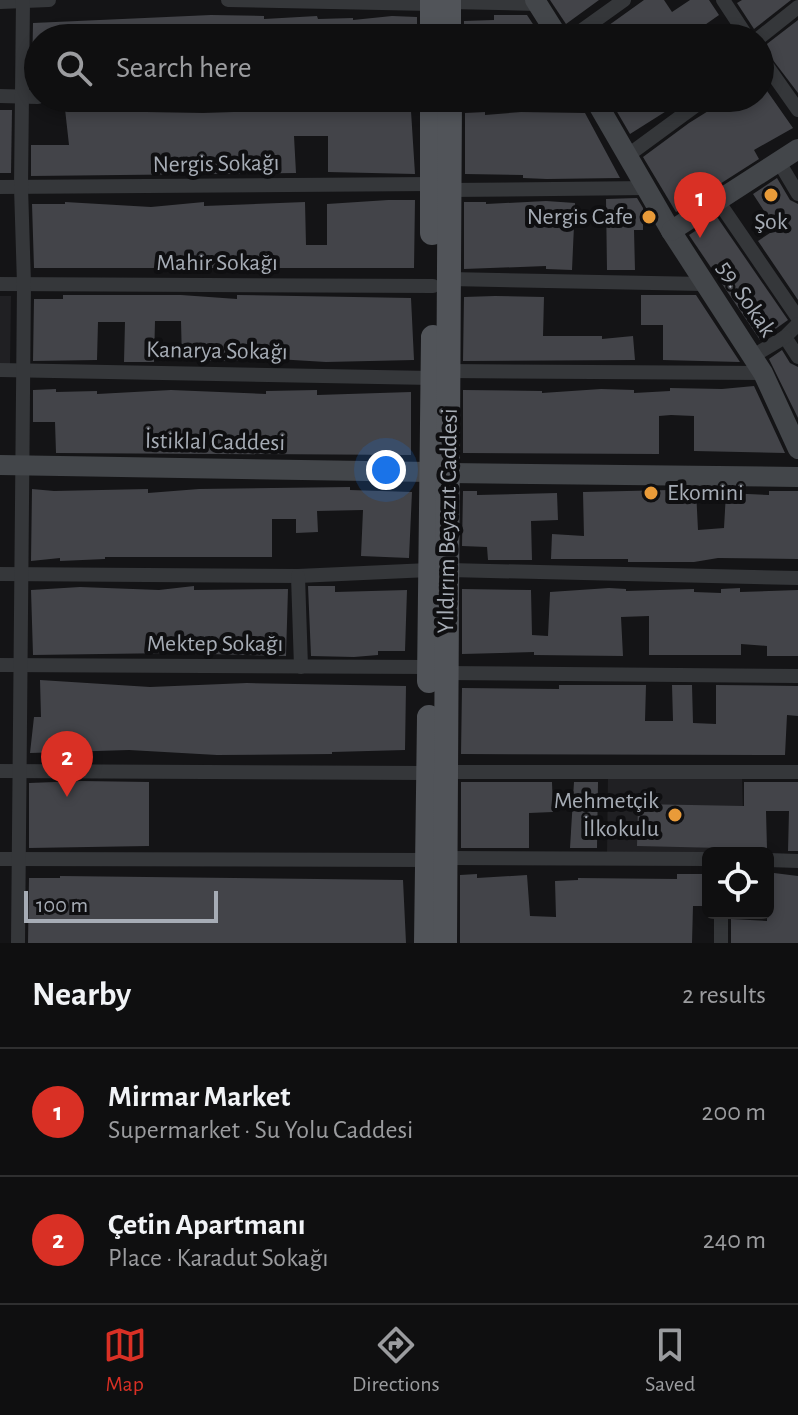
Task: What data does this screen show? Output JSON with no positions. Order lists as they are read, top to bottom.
{
  "streets": {
    "main road": ["Yıldırım Beyazıt Caddesi"],
    "street": [
      "Nergis Sokağı",
      "Mahir Sokağı",
      "59. Sokak",
      "Kanarya Sokağı",
      "İstiklal Caddesi",
      "Mektep Sokağı"
    ]
  },
  "crossings": [
    ["Nergis Sokağı", "59. Sokak"],
    ["Nergis Sokağı", "Yıldırım Beyazıt Caddesi"],
    ["Mahir Sokağı", "59. Sokak"],
    ["Mahir Sokağı", "Yıldırım Beyazıt Caddesi"],
    ["59. Sokak", "Kanarya Sokağı"],
    ["Kanarya Sokağı", "Yıldırım Beyazıt Caddesi"],
    ["İstiklal Caddesi", "Yıldırım Beyazıt Caddesi"],
    ["Yıldırım Beyazıt Caddesi", "Mektep Sokağı"]
  ],
  "places": [
    "Şok",
    "Nergis Cafe",
    "Ekomini",
    "Mehmetçik İlkokulu"
  ],
  "scale_bar": "100 m",
  "page": {
    "search": "Search here",
    "pins": ["1", "2"],
    "scale": "100 m",
    "heading": ["Nearby", "2 results"],
    "list": [
      {
        "mark": "1",
        "name": "Mirmar Market",
        "note": "Supermarket · Su Yolu Caddesi",
        "value": "200 m"
      },
      {
        "mark": "2",
        "name": "Çetin Apartmanı",
        "note": "Place · Karadut Sokağı",
        "value": "240 m"
      }
    ],
    "nav": ["Map", "Directions", "Saved"]
  }
}
